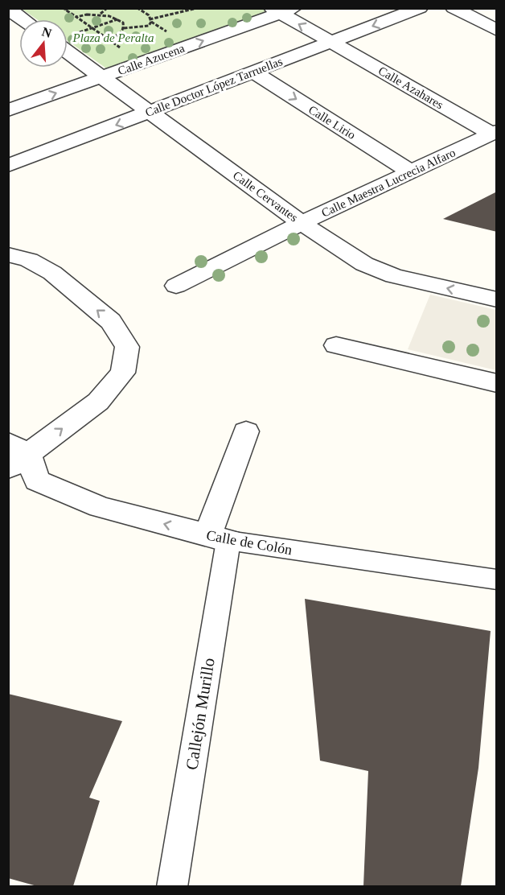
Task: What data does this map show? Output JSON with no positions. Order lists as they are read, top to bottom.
{
  "streets": {
    "street": [
      "Calle Azucena",
      "Calle Doctor López Tarruellas",
      "Calle Azahares",
      "Calle Lirio",
      "Calle Maestra Lucrecia Alfaro",
      "Calle Cervantes",
      "Calle de Colón",
      "Callejón Murillo"
    ]
  },
  "crossings": [
    ["Calle Azucena", "Calle Azahares"],
    ["Calle Azucena", "Calle Cervantes"],
    ["Calle Doctor López Tarruellas", "Calle Azahares"],
    ["Calle Doctor López Tarruellas", "Calle Lirio"],
    ["Calle Doctor López Tarruellas", "Calle Cervantes"],
    ["Calle Azahares", "Calle Maestra Lucrecia Alfaro"],
    ["Calle Lirio", "Calle Maestra Lucrecia Alfaro"],
    ["Calle Maestra Lucrecia Alfaro", "Calle Cervantes"],
    ["Calle de Colón", "Callejón Murillo"]
  ],
  "one_way": [
    "Calle Azucena",
    "Calle Doctor López Tarruellas",
    "Calle Lirio",
    "Calle de Colón"
  ],
  "parks": ["Plaza de Peralta"],
  "north": "top"
}
